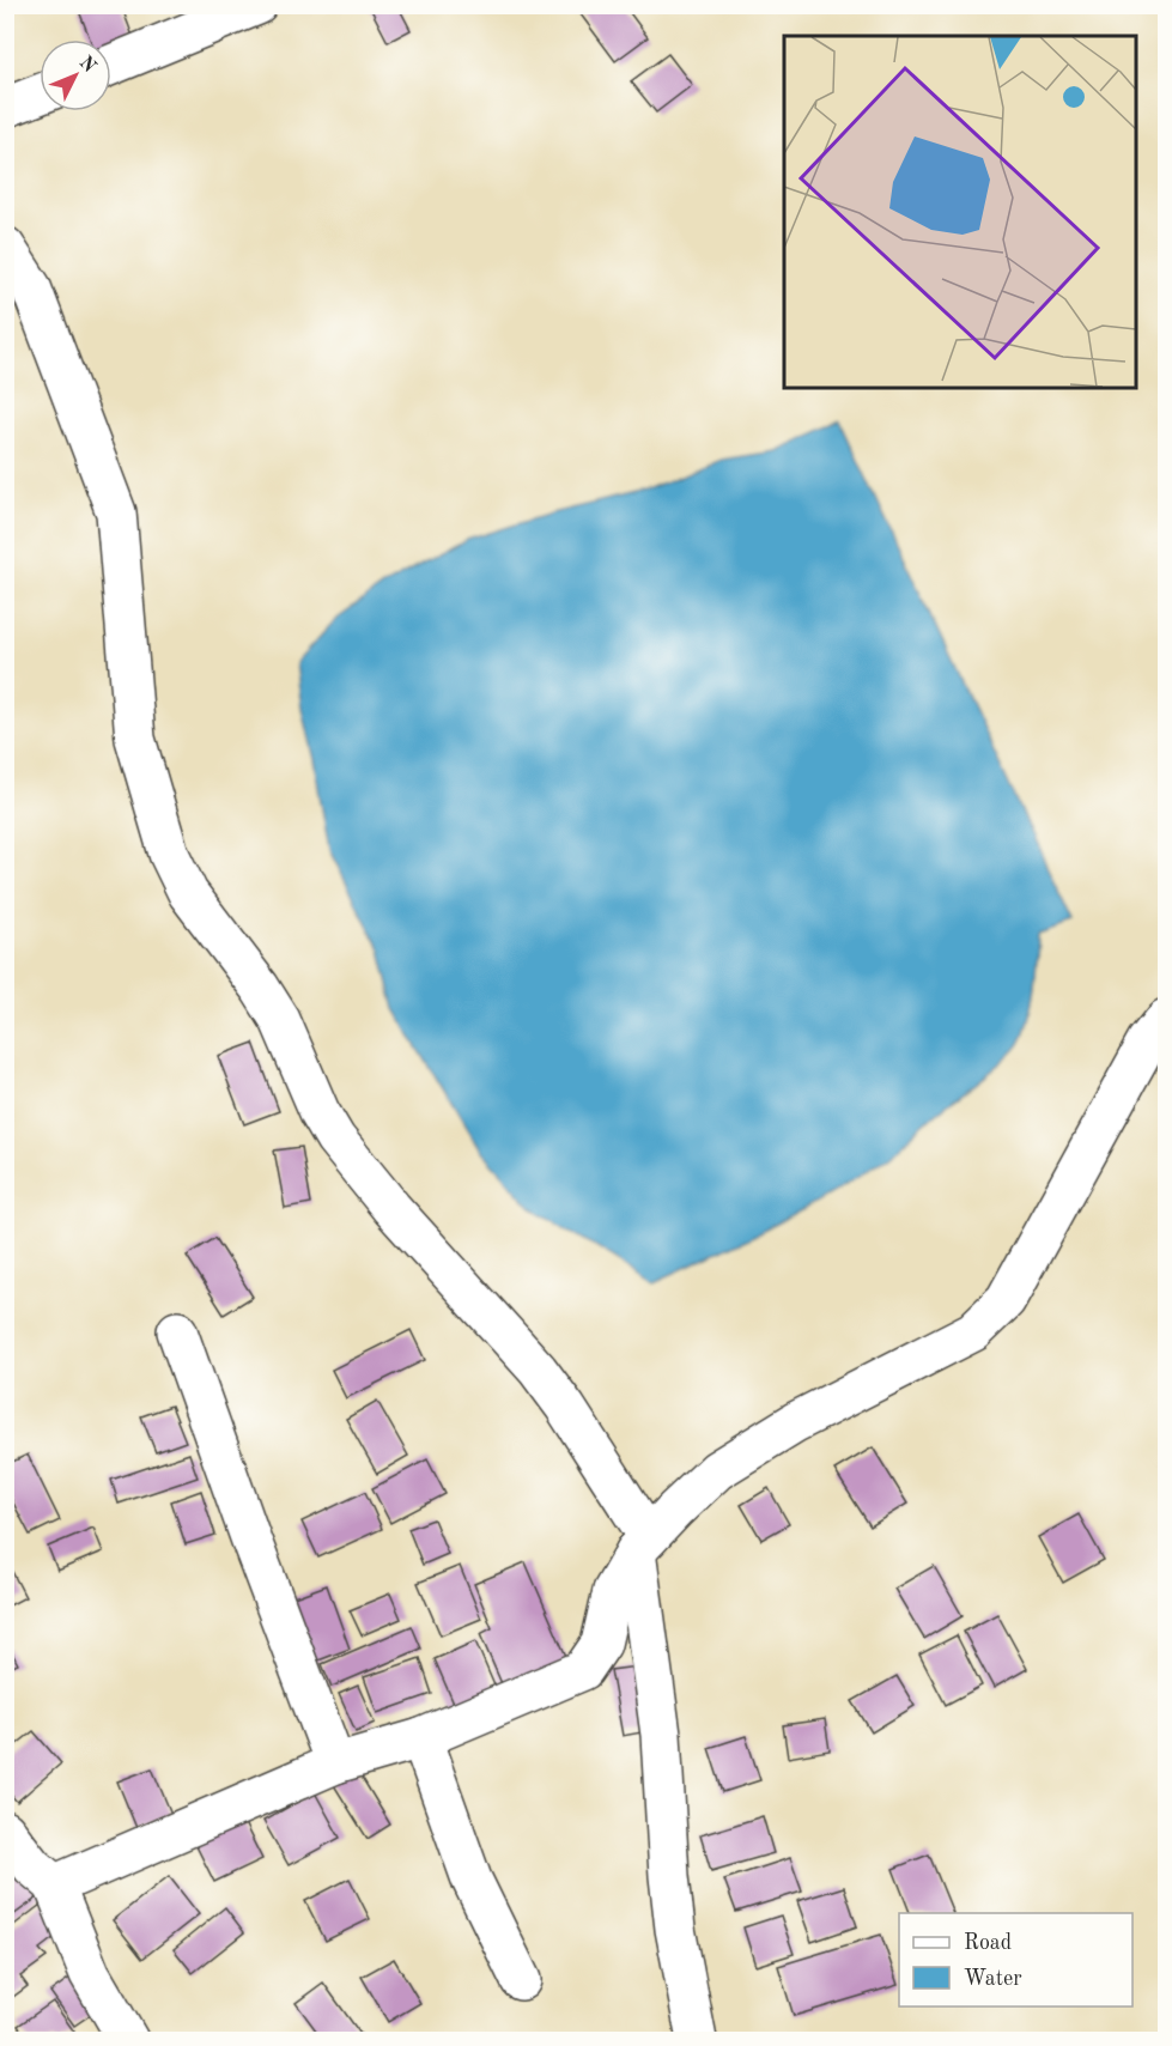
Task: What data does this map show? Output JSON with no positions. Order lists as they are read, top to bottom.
{
  "legend": ["Road", "Water"],
  "north": "top right"
}
